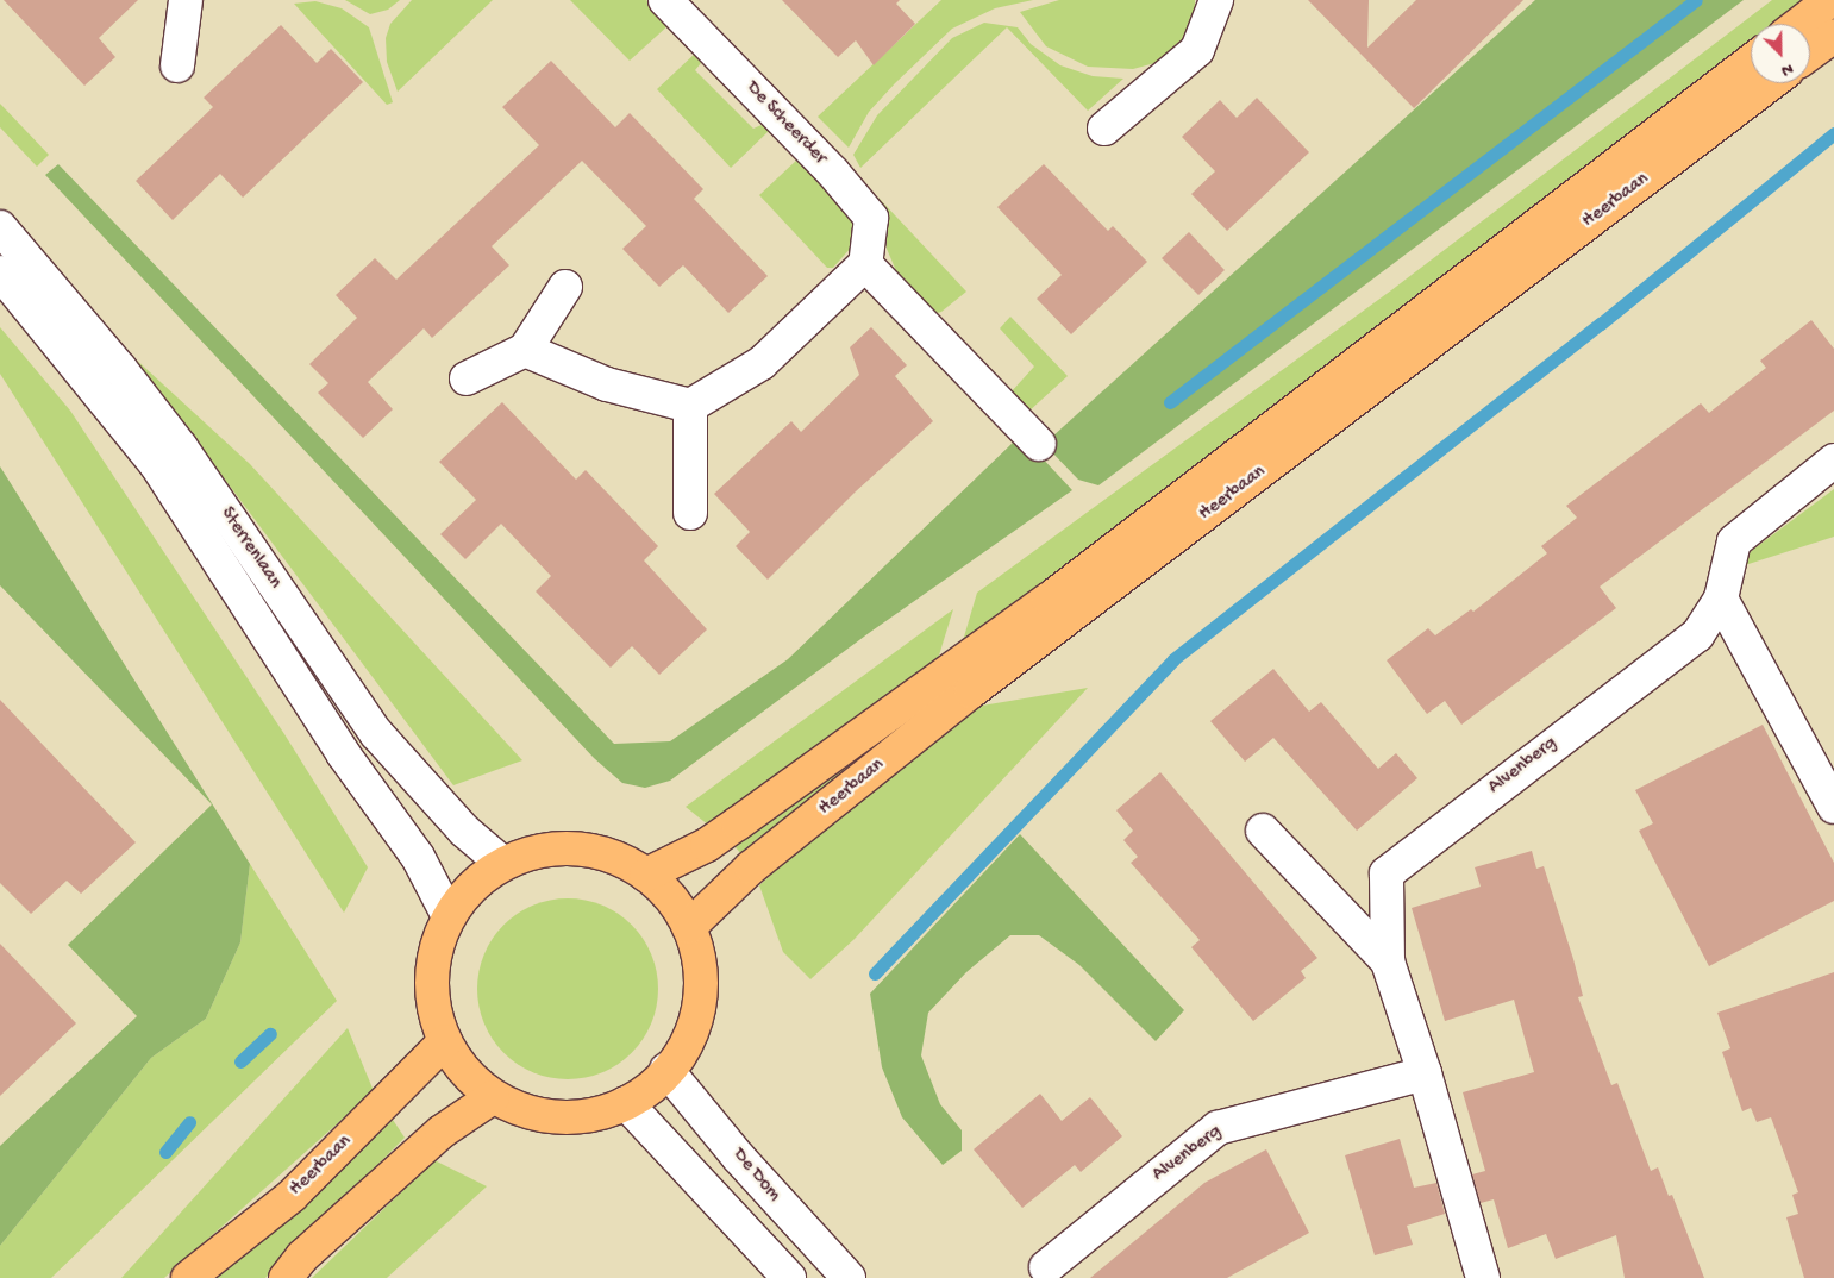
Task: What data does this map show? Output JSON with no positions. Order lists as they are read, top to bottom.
{
  "streets": {
    "main road": ["Heerbaan"],
    "street": [
      "De Scheerder",
      "Sterrenlaan",
      "Alvenberg",
      "De Dom"
    ]
  },
  "north": "bottom right"
}
